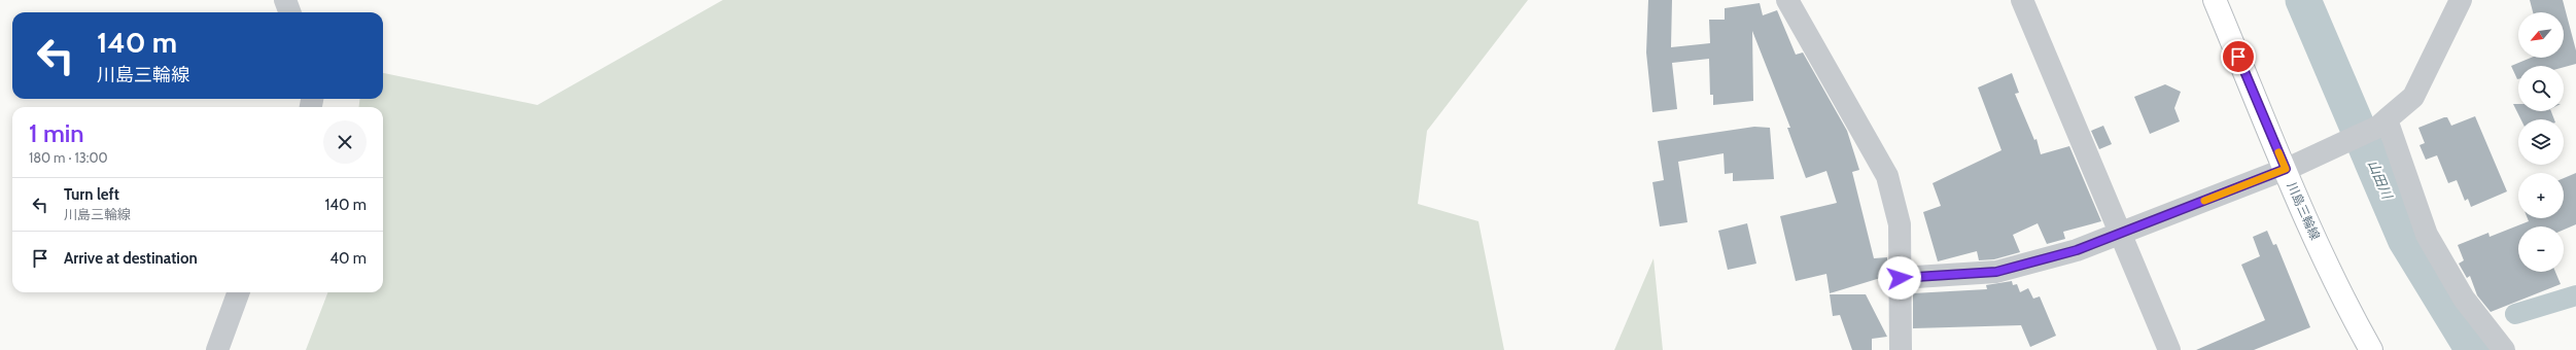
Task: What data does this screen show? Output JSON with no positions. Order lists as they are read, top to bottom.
{
  "streets": {
    "main road": ["川島三輪線"]
  },
  "water": ["山田川"],
  "north": "bottom left",
  "page": {
    "map_buttons": ["+", "−"],
    "turn": ["140 m", "川島三輪線"],
    "heading": ["1 min", "180 m · 13:00"],
    "list": [
      {
        "name": "Turn left",
        "note": "川島三輪線",
        "value": "140 m"
      },
      {
        "name": "Arrive at destination",
        "value": "40 m"
      }
    ]
  }
}
